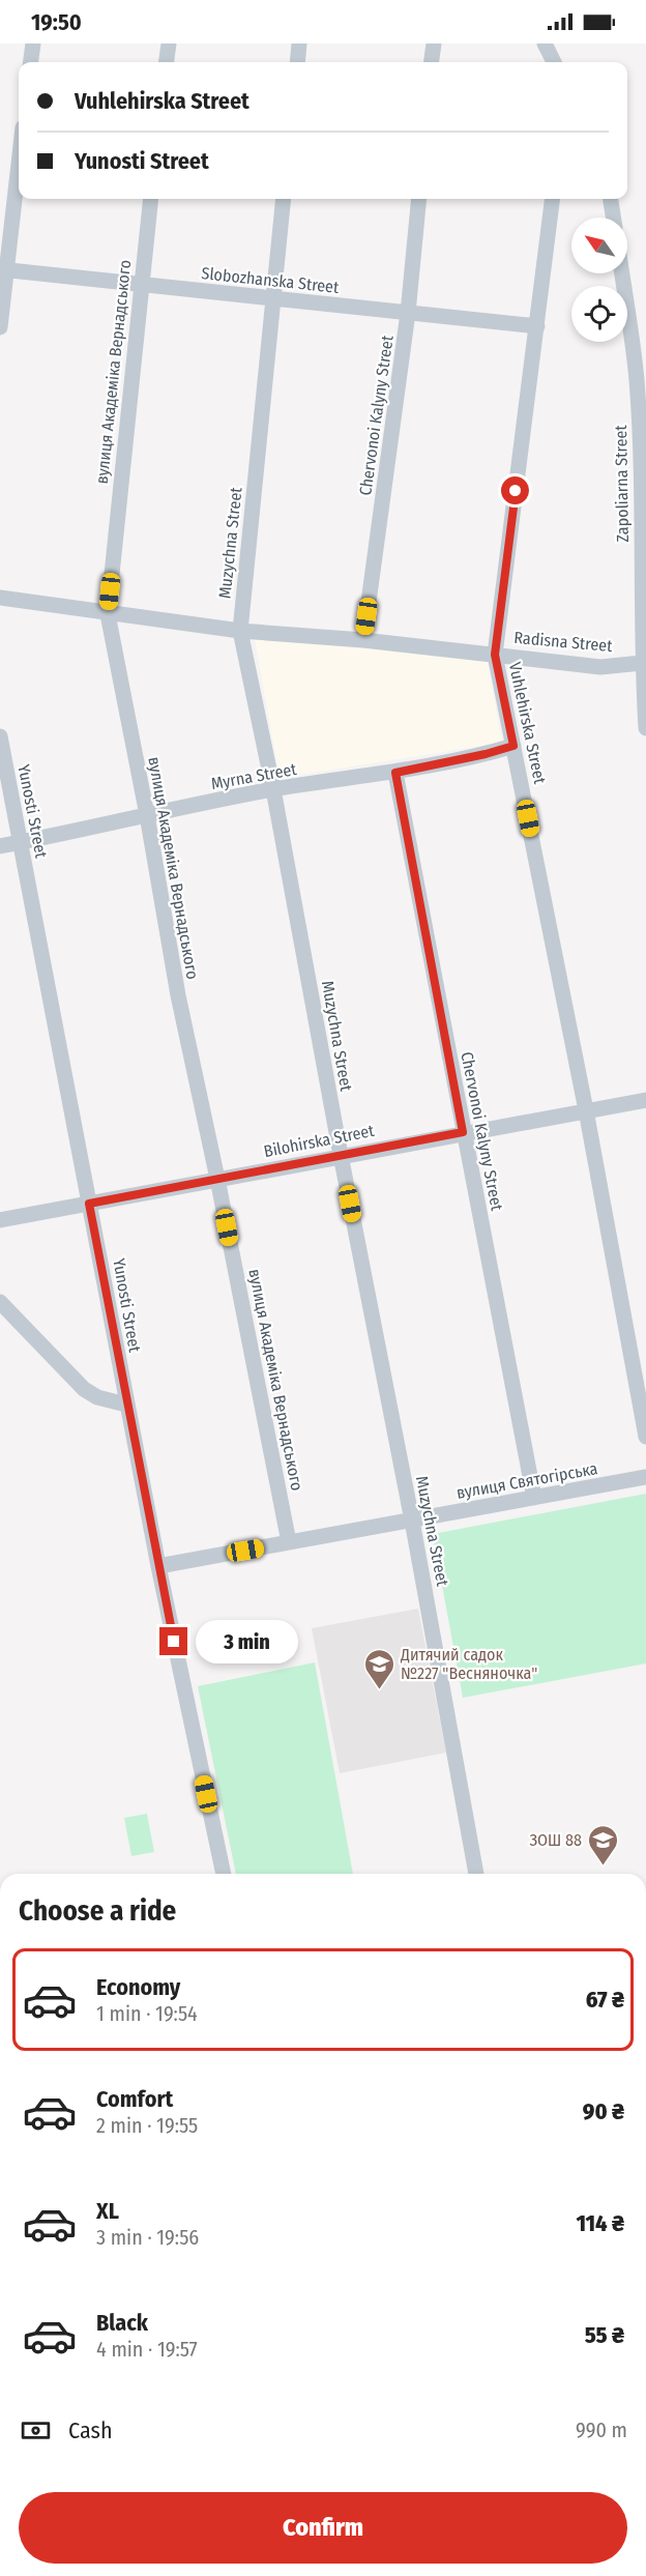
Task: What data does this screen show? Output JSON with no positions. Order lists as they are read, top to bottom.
{
  "streets": {
    "street": [
      "Slobozhanska Street",
      "вулиця Академіка Вернадського",
      "Chervonoi Kalyny Street",
      "Zapoliarna Street",
      "Muzychna Street",
      "Radisna Street",
      "Vuhlehirska Street",
      "Myrna Street",
      "Yunosti Street",
      "Bilohirska Street",
      "вулиця Святогірська"
    ]
  },
  "crossings": [
    ["Slobozhanska Street", "вулиця Академіка Вернадського"],
    ["Slobozhanska Street", "Chervonoi Kalyny Street"],
    ["Slobozhanska Street", "Muzychna Street"],
    ["Slobozhanska Street", "Vuhlehirska Street"],
    ["вулиця Академіка Вернадського", "Radisna Street"],
    ["вулиця Академіка Вернадського", "Myrna Street"],
    ["вулиця Академіка Вернадського", "Bilohirska Street"],
    ["вулиця Академіка Вернадського", "вулиця Святогірська"],
    ["Chervonoi Kalyny Street", "Radisna Street"],
    ["Chervonoi Kalyny Street", "Myrna Street"],
    ["Chervonoi Kalyny Street", "Bilohirska Street"],
    ["Chervonoi Kalyny Street", "вулиця Святогірська"],
    ["Zapoliarna Street", "Radisna Street"],
    ["Muzychna Street", "Radisna Street"],
    ["Muzychna Street", "Myrna Street"],
    ["Muzychna Street", "Bilohirska Street"],
    ["Muzychna Street", "вулиця Святогірська"],
    ["Radisna Street", "Vuhlehirska Street"],
    ["Vuhlehirska Street", "Myrna Street"],
    ["Vuhlehirska Street", "Bilohirska Street"],
    ["Myrna Street", "Yunosti Street"],
    ["Yunosti Street", "Bilohirska Street"],
    ["Yunosti Street", "вулиця Святогірська"]
  ],
  "places": {
    "school or university": ["Дитячий садок №227 \"Весняночка\"", "ЗОШ 88"]
  },
  "north": "top left",
  "page": {
    "status": "19:50",
    "banner": ["Vuhlehirska Street", "Yunosti Street"],
    "bubble": "3 min",
    "heading": "Choose a ride",
    "list": [
      {
        "name": "Economy",
        "note": "1 min · 19:54",
        "value": "67 ₴"
      },
      {
        "name": "Comfort",
        "note": "2 min · 19:55",
        "value": "90 ₴"
      },
      {
        "name": "XL",
        "note": "3 min · 19:56",
        "value": "114 ₴"
      },
      {
        "name": "Black",
        "note": "4 min · 19:57",
        "value": "55 ₴"
      }
    ],
    "pay": ["Cash", "990 m"],
    "buttons": "Confirm"
  }
}
